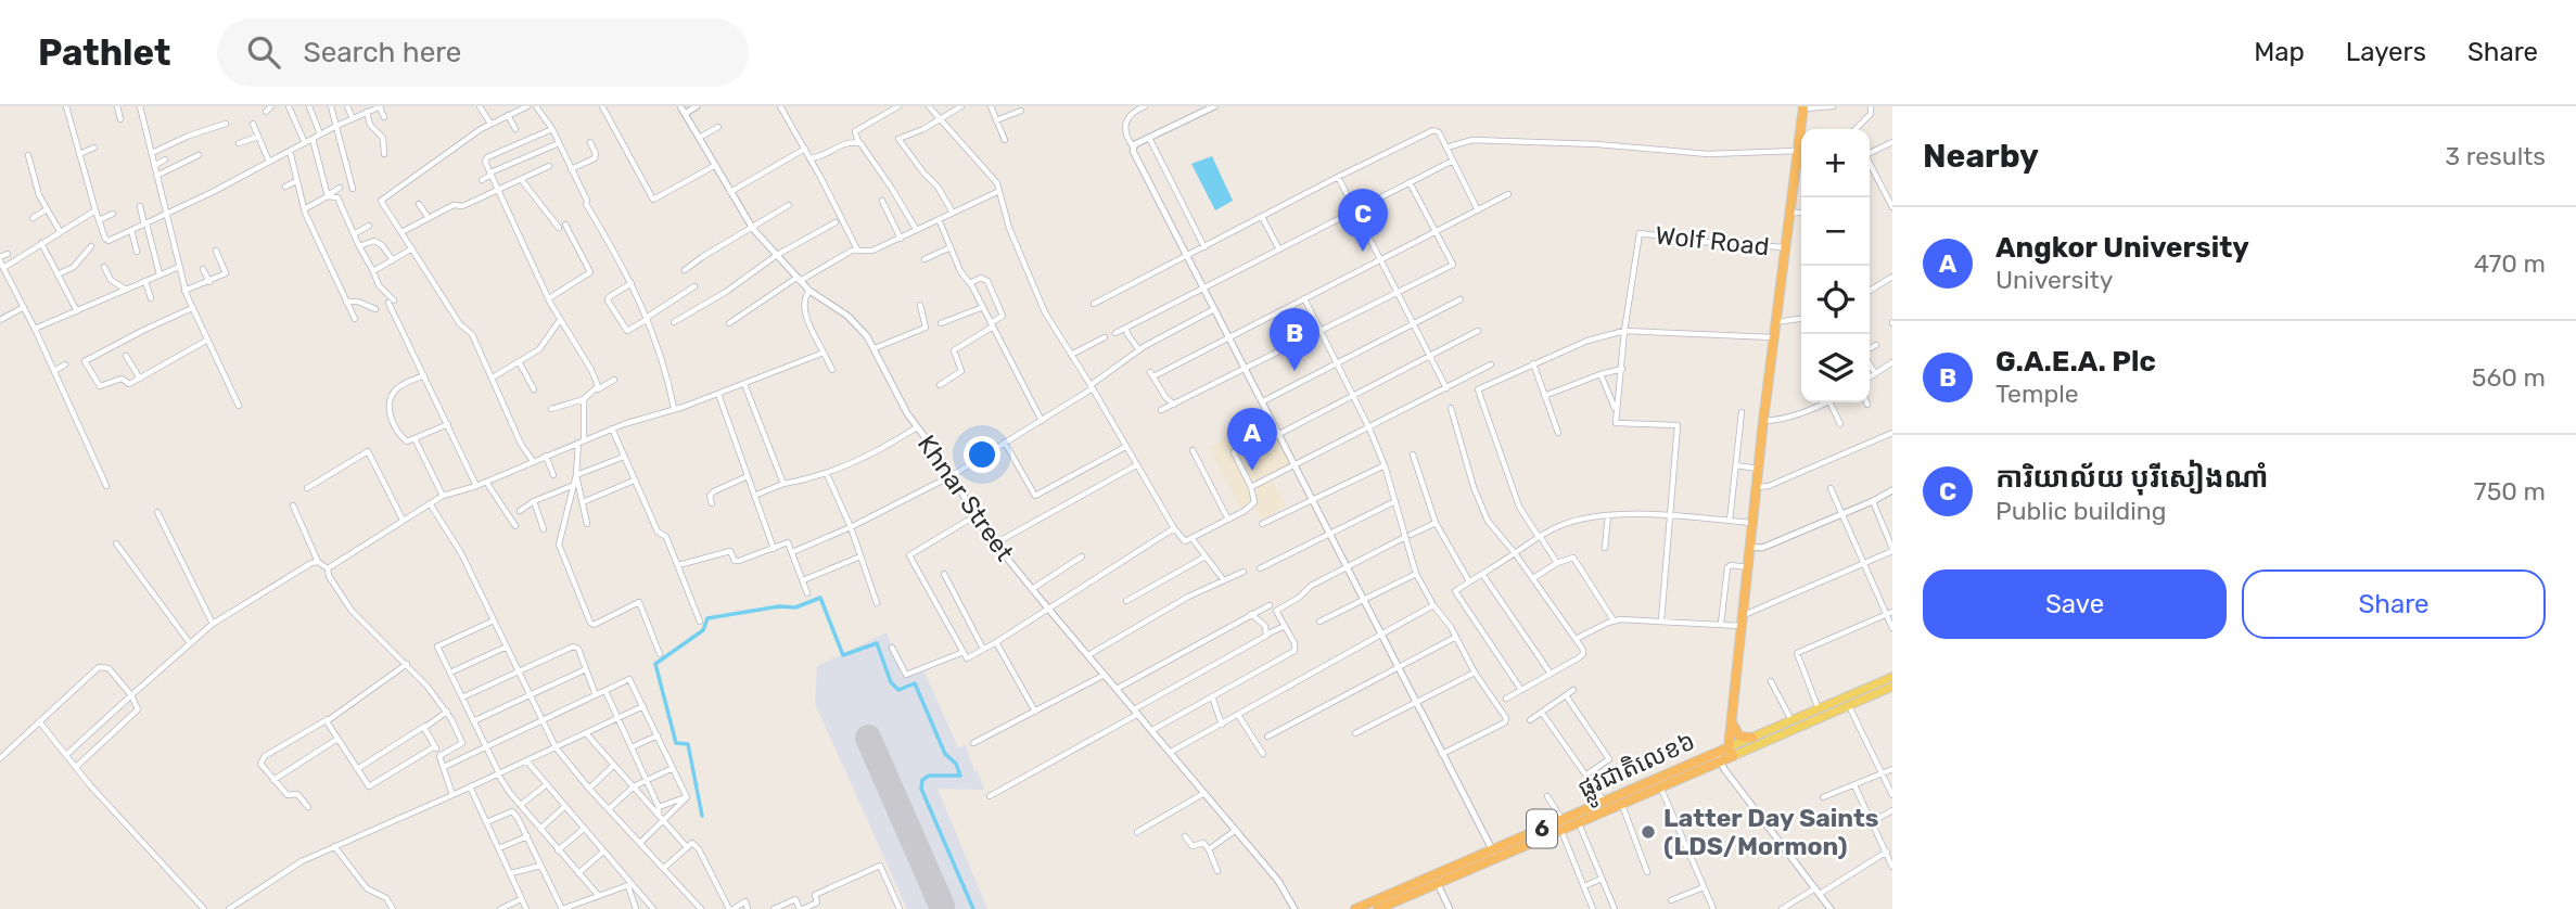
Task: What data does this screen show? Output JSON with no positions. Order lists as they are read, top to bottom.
{
  "streets": {
    "highway": ["ផ្លូវជាតិលេខ៦", "6"],
    "street": ["Wolf Road", "Khnar Street"]
  },
  "places": ["Latter Day Saints (LDS/Mormon)"],
  "page": {
    "header": "Pathlet",
    "search": "Search here",
    "nav": ["Map", "Layers", "Share"],
    "heading": ["Nearby", "3 results"],
    "map_buttons": ["+", "−"],
    "pins": ["C", "B", "A"],
    "list": [
      {
        "mark": "A",
        "name": "Angkor University",
        "note": "University",
        "value": "470 m"
      },
      {
        "mark": "B",
        "name": "G.A.E.A. Plc",
        "note": "Temple",
        "value": "560 m"
      },
      {
        "mark": "C",
        "name": "ការិយាល័យ បុរីសៀងណាំ",
        "note": "Public building",
        "value": "750 m"
      }
    ],
    "buttons": ["Save", "Share"]
  }
}
